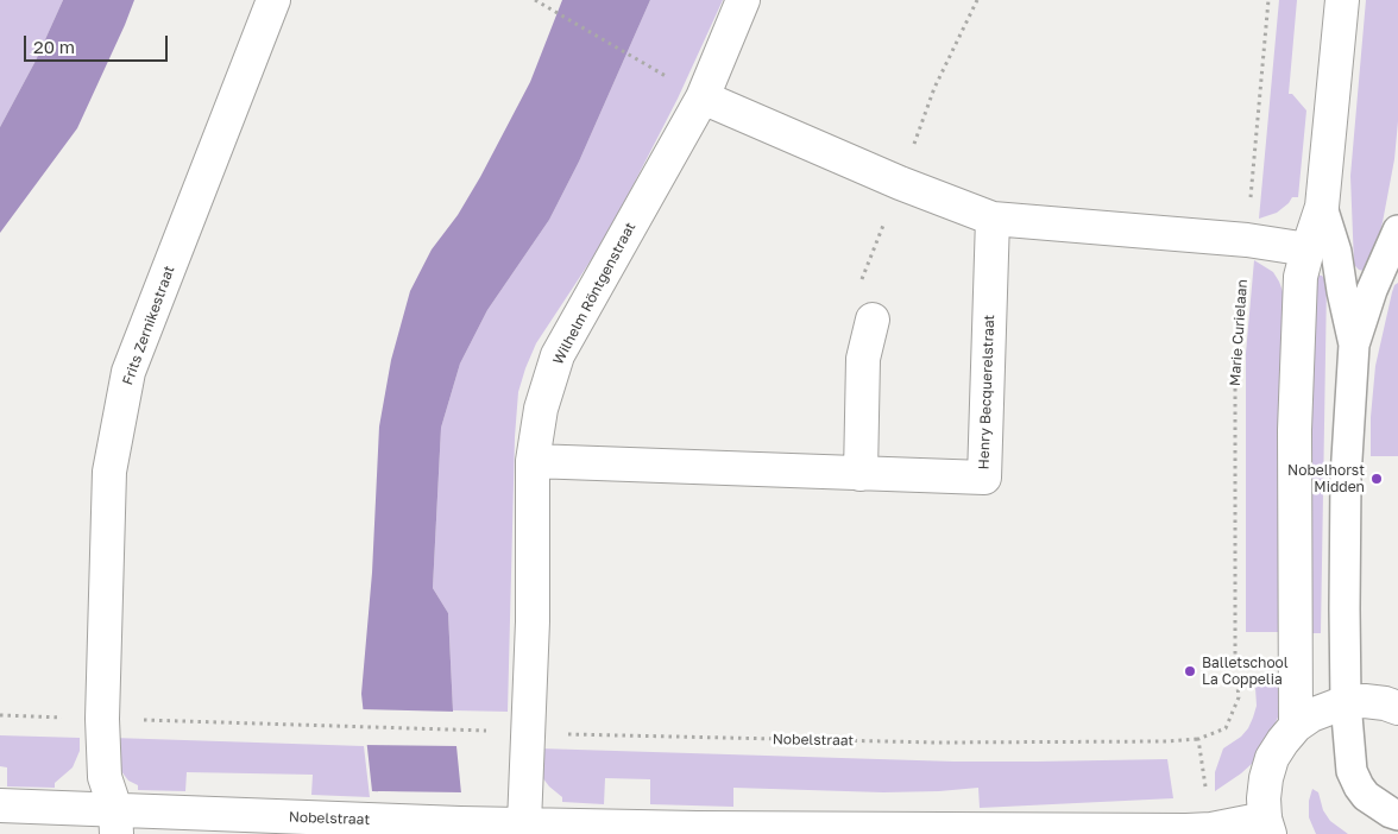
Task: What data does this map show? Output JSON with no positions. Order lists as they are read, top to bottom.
{
  "streets": {
    "street": [
      "Wilhelm Röntgenstraat",
      "Frits Zernikestraat",
      "Henry Becquerelstraat",
      "Nobelstraat"
    ],
    "path": ["Marie Curielaan"]
  },
  "crossings": [
    ["Wilhelm Röntgenstraat", "Henry Becquerelstraat"],
    ["Wilhelm Röntgenstraat", "Nobelstraat"],
    ["Frits Zernikestraat", "Nobelstraat"],
    ["Marie Curielaan", "Nobelstraat"]
  ],
  "places": ["Nobelhorst Midden", "Balletschool La Coppelia"],
  "scale_bar": "20 m"
}
